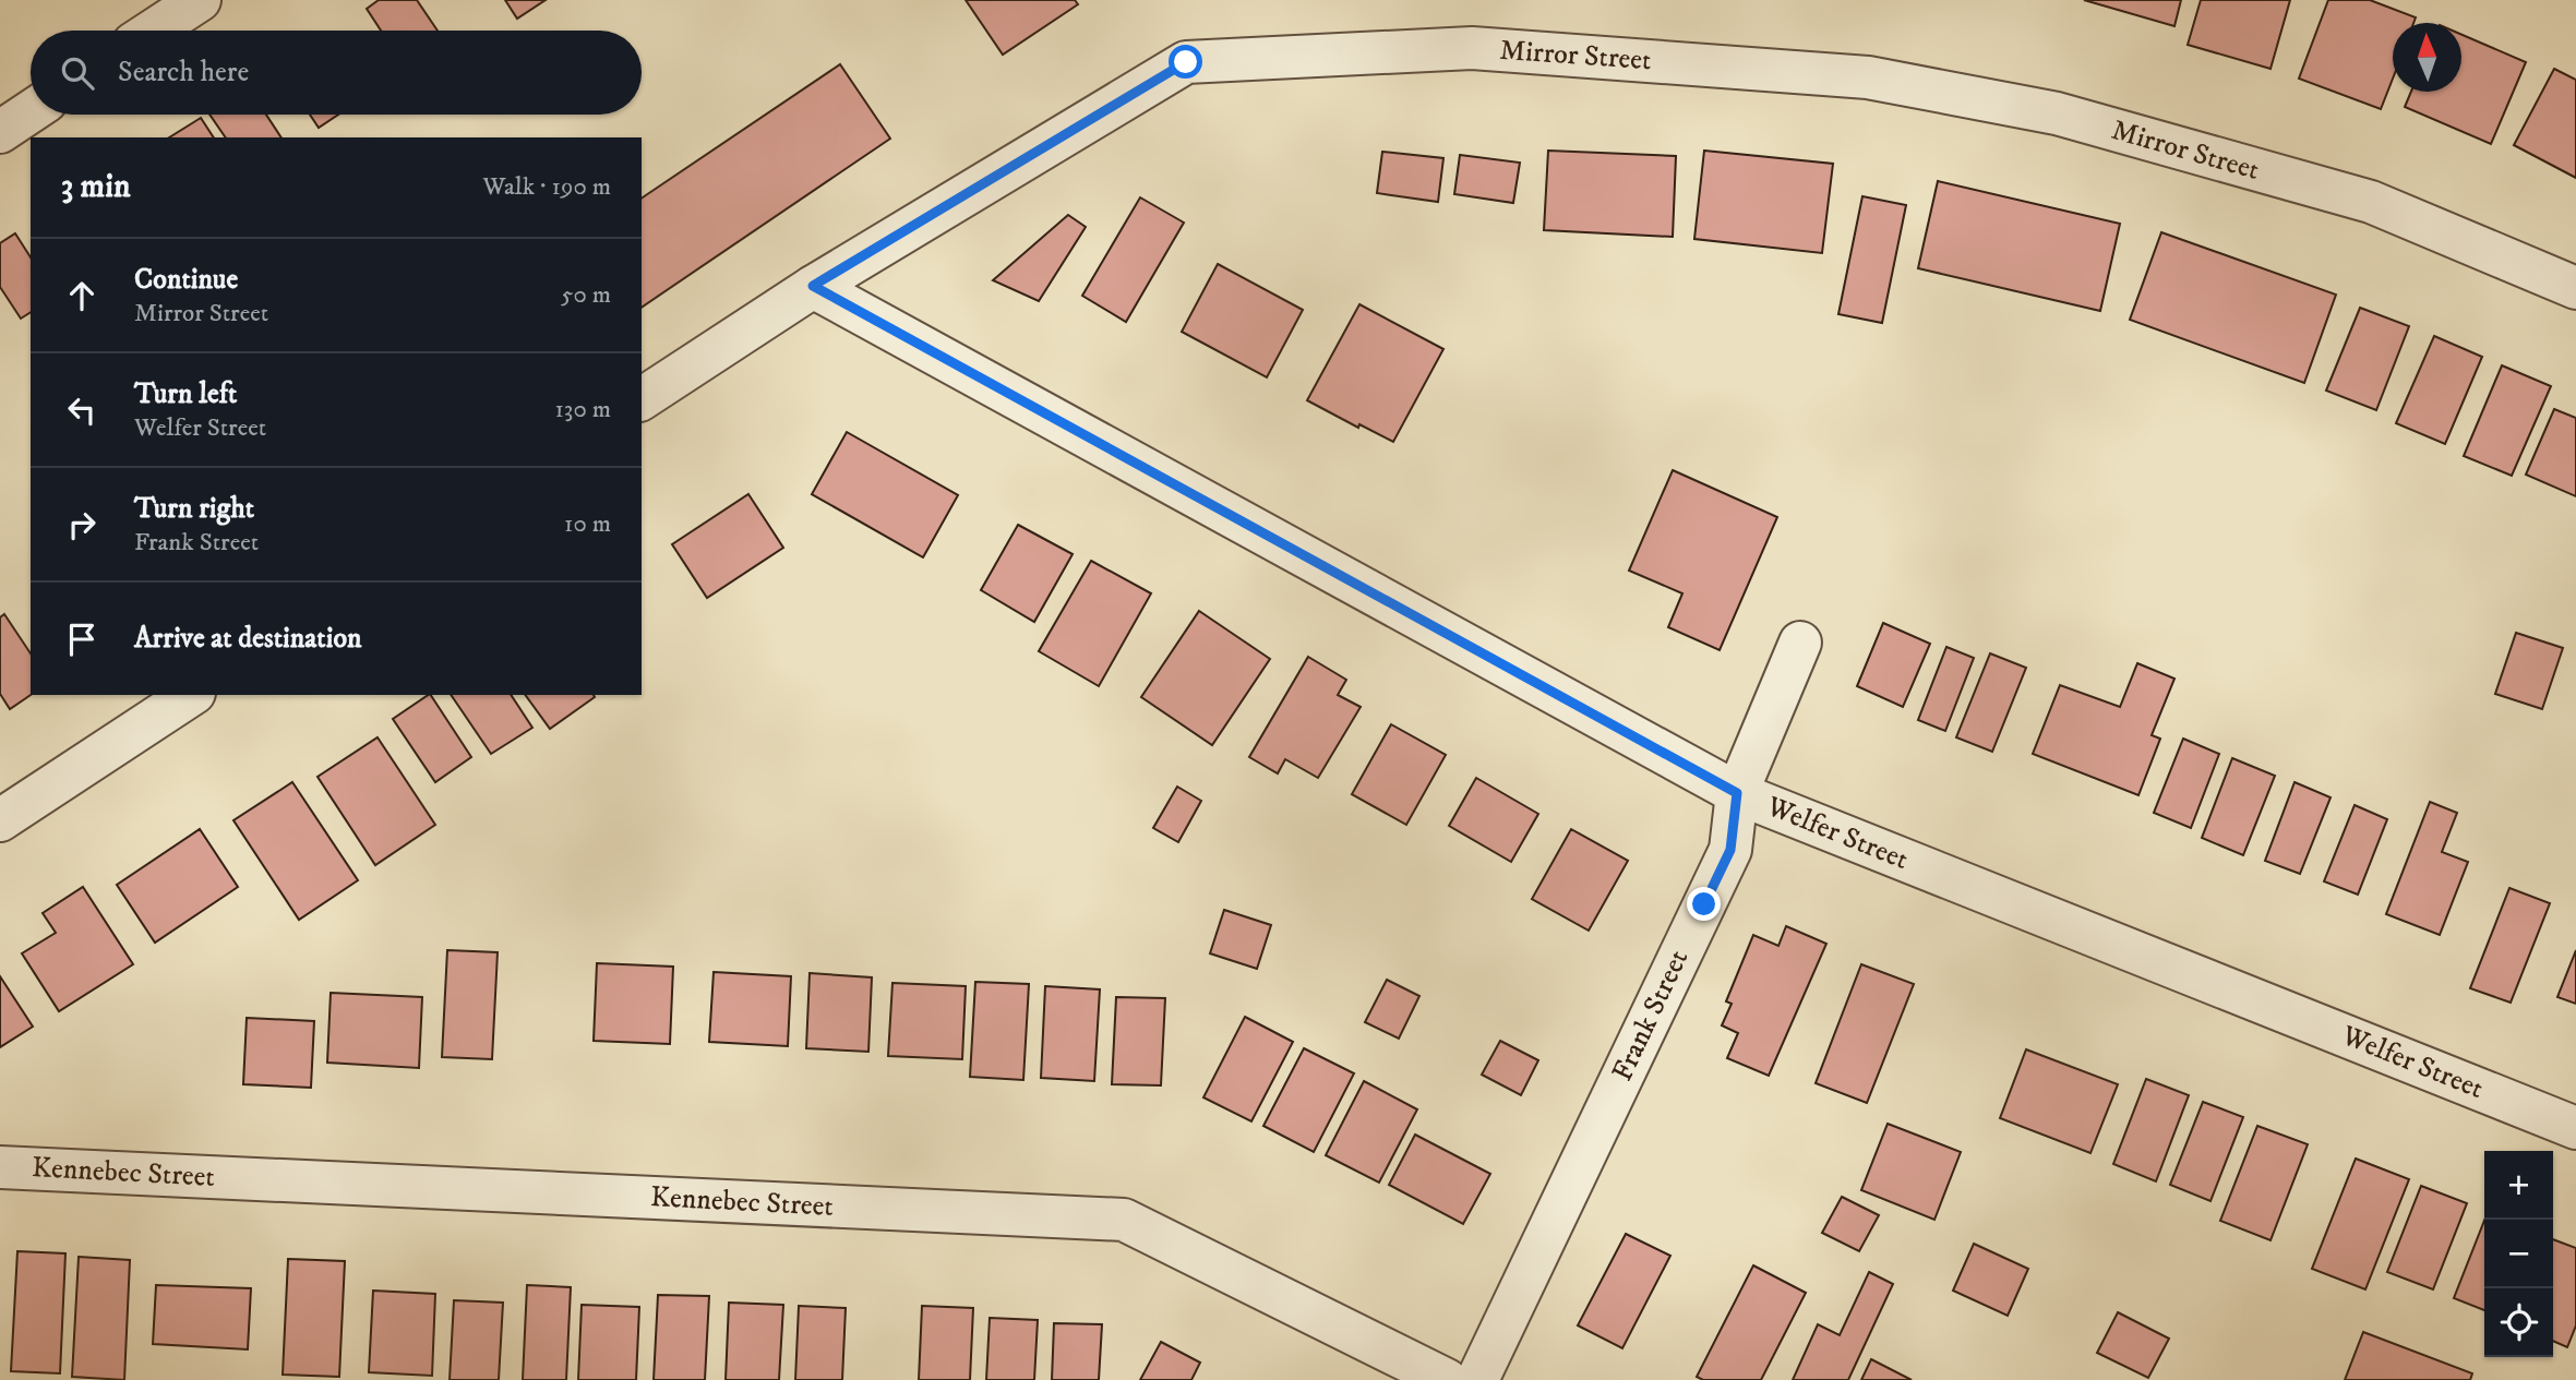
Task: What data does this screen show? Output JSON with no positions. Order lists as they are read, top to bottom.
{
  "streets": {
    "street": [
      "Mirror Street",
      "Welfer Street",
      "Frank Street",
      "Kennebec Street"
    ]
  },
  "crossings": [
    ["Mirror Street", "Welfer Street"],
    ["Welfer Street", "Frank Street"]
  ],
  "north": "top",
  "page": {
    "search": "Search here",
    "heading": ["3 min", "Walk · 190 m"],
    "list": [
      ["Continue", "Mirror Street", "50 m"],
      ["Turn left", "Welfer Street", "130 m"],
      ["Turn right", "Frank Street", "10 m"],
      "Arrive at destination"
    ],
    "map_buttons": ["+", "−"]
  }
}
